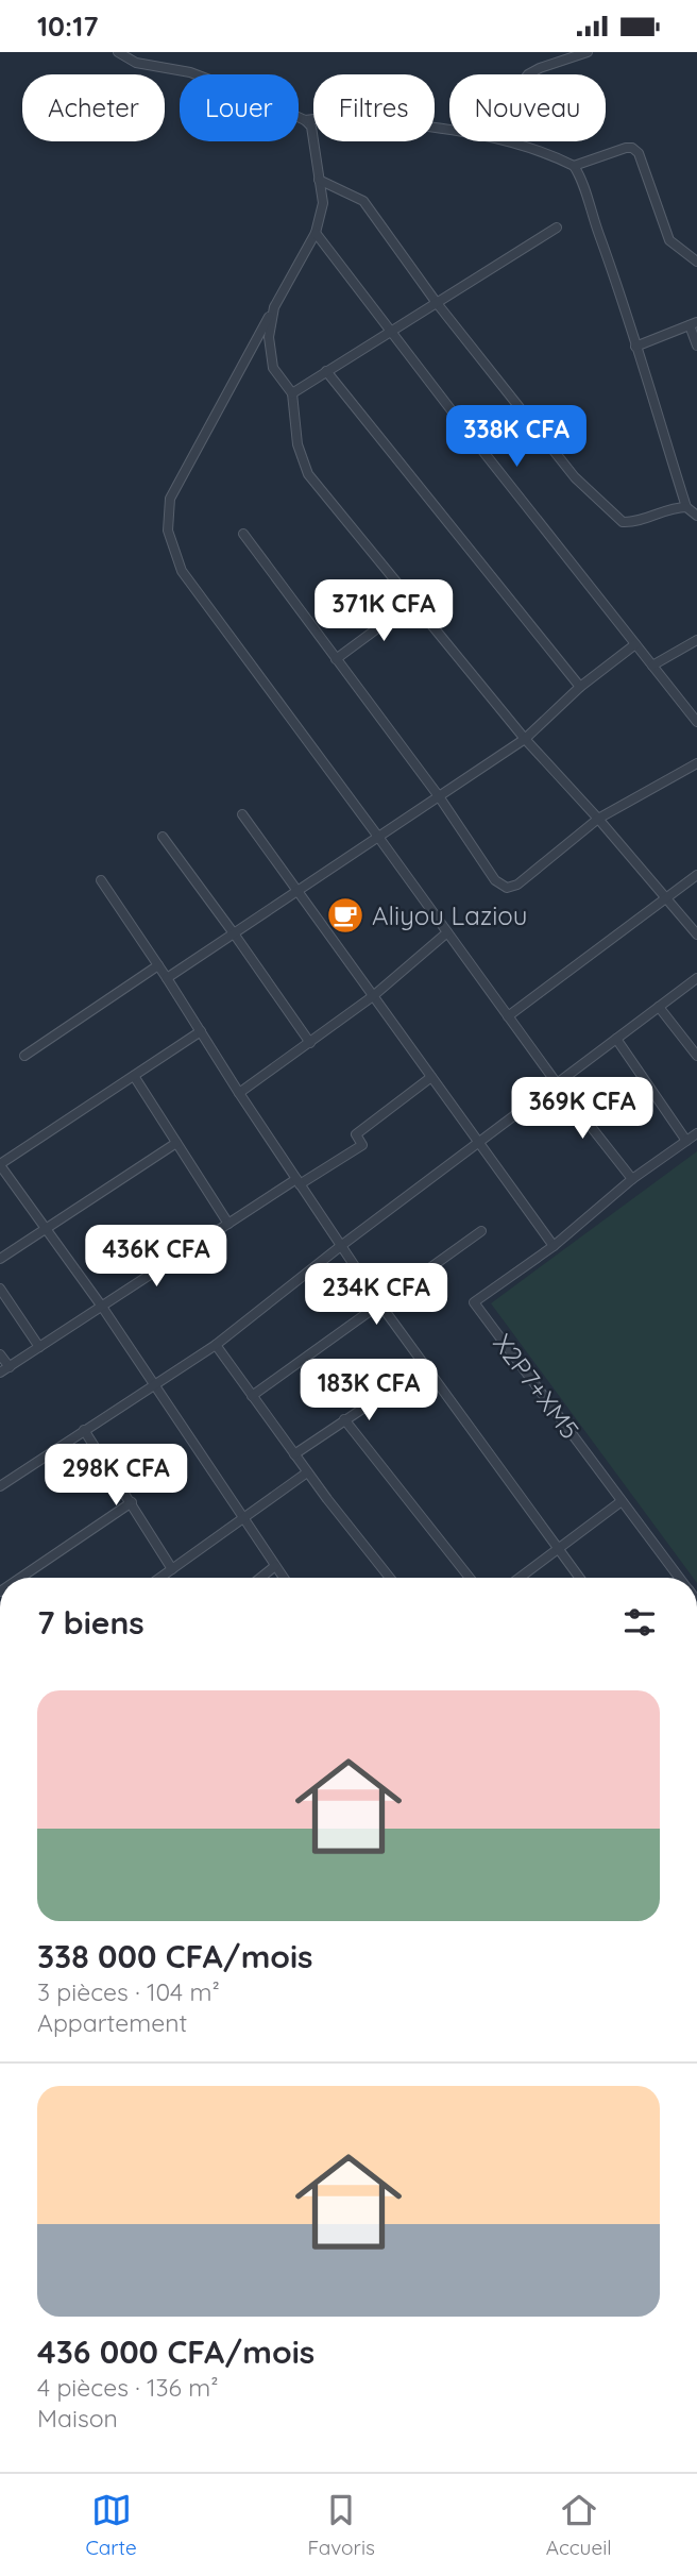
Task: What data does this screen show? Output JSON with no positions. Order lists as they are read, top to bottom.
{
  "streets": {
    "street": ["X2P7+XM5"]
  },
  "places": {
    "cafe": ["Aliyou Laziou"]
  },
  "page": {
    "status": "10:17",
    "chip": [
      "Acheter",
      "Louer",
      "Filtres",
      "Nouveau"
    ],
    "price": [
      "338K CFA",
      "371K CFA",
      "369K CFA",
      "436K CFA",
      "234K CFA",
      "183K CFA",
      "298K CFA"
    ],
    "heading": "7 biens",
    "list": [
      {
        "name": "338 000 CFA/mois",
        "note": "3 pièces · 104 m² · Appartement"
      },
      {
        "name": "436 000 CFA/mois",
        "note": "4 pièces · 136 m² · Maison"
      }
    ],
    "tabs": ["Carte", "Favoris", "Accueil"]
  }
}
